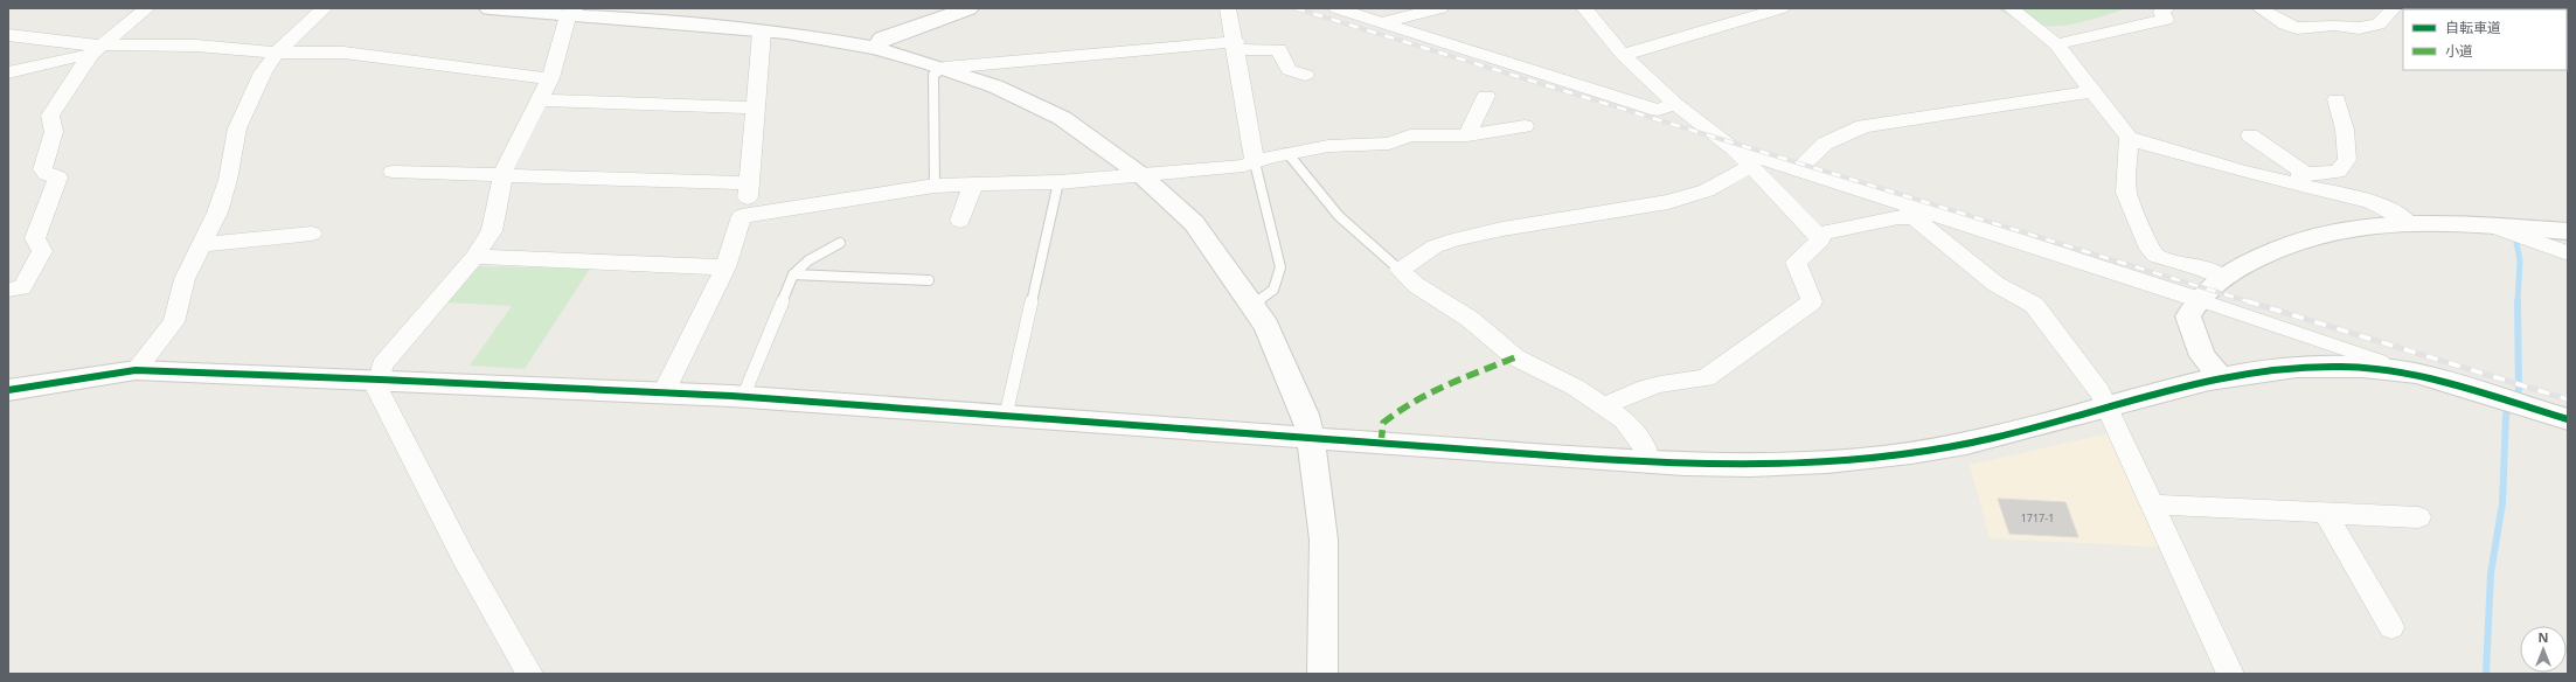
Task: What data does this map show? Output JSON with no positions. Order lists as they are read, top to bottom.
{
  "house_numbers": ["1717-1"],
  "legend": ["自転車道", "小道"],
  "north": "top"
}
